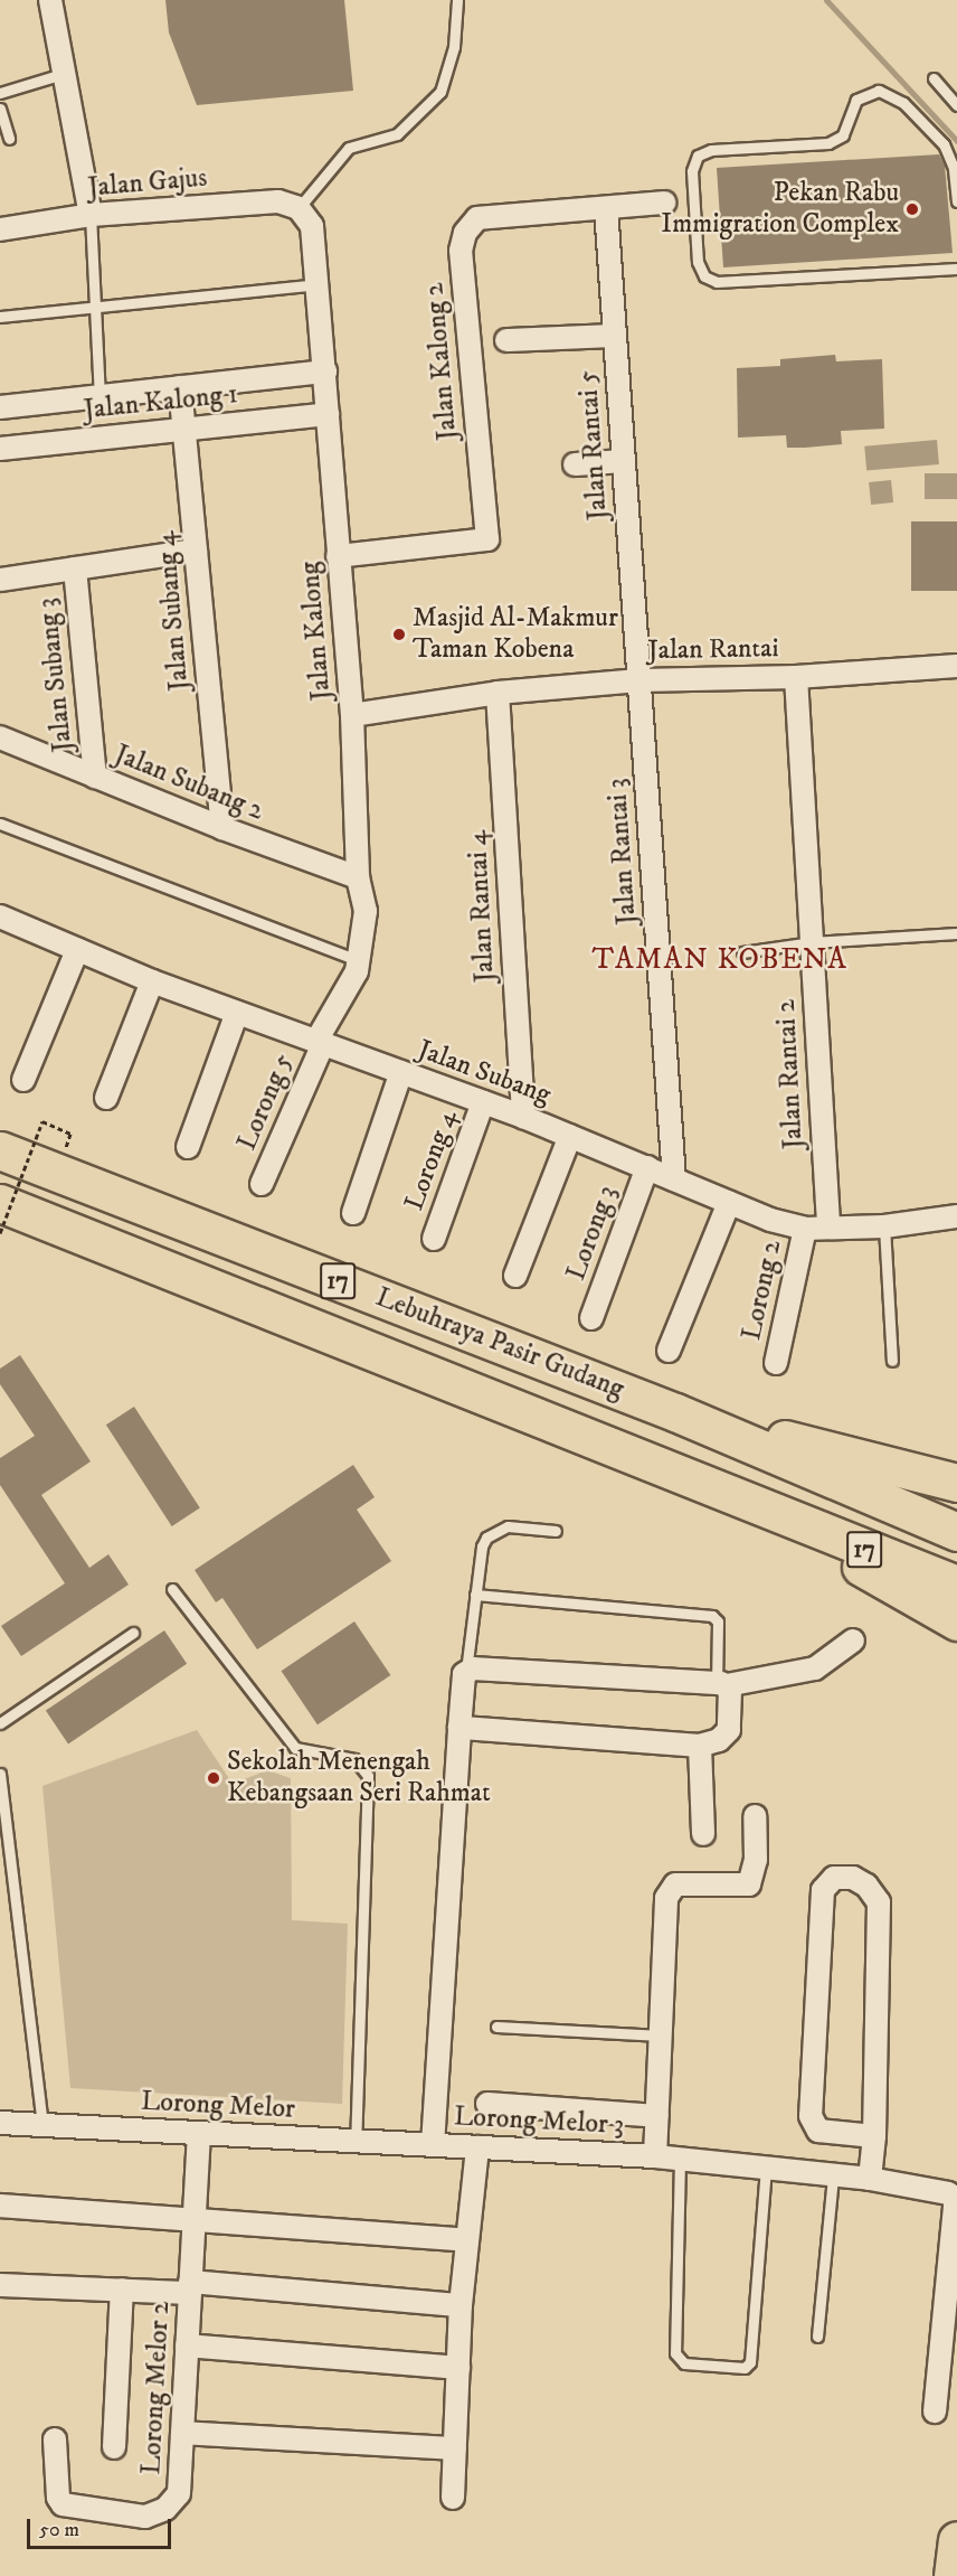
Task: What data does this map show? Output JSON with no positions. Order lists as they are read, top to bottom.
{
  "streets": {
    "highway": ["17", "Lebuhraya Pasir Gudang"],
    "street": [
      "Jalan Gajus",
      "Jalan Kalong 2",
      "Jalan Kalong 1",
      "Jalan Rantai 5",
      "Jalan Subang 4",
      "Jalan Kalong",
      "Jalan Rantai",
      "Jalan Subang 3",
      "Jalan Subang 2",
      "Jalan Rantai 3",
      "Jalan Rantai 4",
      "Jalan Subang",
      "Jalan Rantai 2",
      "Lorong 5",
      "Lorong 4",
      "Lorong 3",
      "Lorong 2",
      "Lorong Melor",
      "Lorong Melor 3",
      "Lorong Melor 2"
    ]
  },
  "crossings": [
    ["Jalan Gajus", "Jalan Kalong"],
    ["Jalan Kalong 2", "Jalan Rantai 5"],
    ["Jalan Kalong 2", "Jalan Kalong"],
    ["Jalan Kalong 1", "Jalan Subang 4"],
    ["Jalan Kalong 1", "Jalan Kalong"],
    ["Jalan Rantai 5", "Jalan Rantai"],
    ["Jalan Rantai 5", "Jalan Rantai 3"],
    ["Jalan Subang 4", "Jalan Subang 2"],
    ["Jalan Kalong", "Jalan Rantai"],
    ["Jalan Kalong", "Jalan Subang 2"],
    ["Jalan Kalong", "Jalan Subang"],
    ["Jalan Kalong", "Lorong 5"],
    ["Jalan Rantai", "Jalan Rantai 3"],
    ["Jalan Rantai", "Jalan Rantai 4"],
    ["Jalan Rantai", "Jalan Rantai 2"],
    ["Jalan Subang 3", "Jalan Subang 2"],
    ["Jalan Rantai 3", "Jalan Subang"],
    ["Jalan Rantai 4", "Jalan Subang"],
    ["Jalan Subang", "Jalan Rantai 2"],
    ["Jalan Subang", "Lorong 5"],
    ["Jalan Subang", "Lorong 4"],
    ["Jalan Subang", "Lorong 3"],
    ["Jalan Subang", "Lorong 2"],
    ["Lorong Melor", "Lorong Melor 3"],
    ["Lorong Melor", "Lorong Melor 2"]
  ],
  "districts": ["TAMAN KOBENA"],
  "places": ["Pekan Rabu Immigration Complex", "Masjid Al-Makmur Taman Kobena", "Sekolah Menengah Kebangsaan Seri Rahmat"],
  "scale_bar": "50 m"
}
